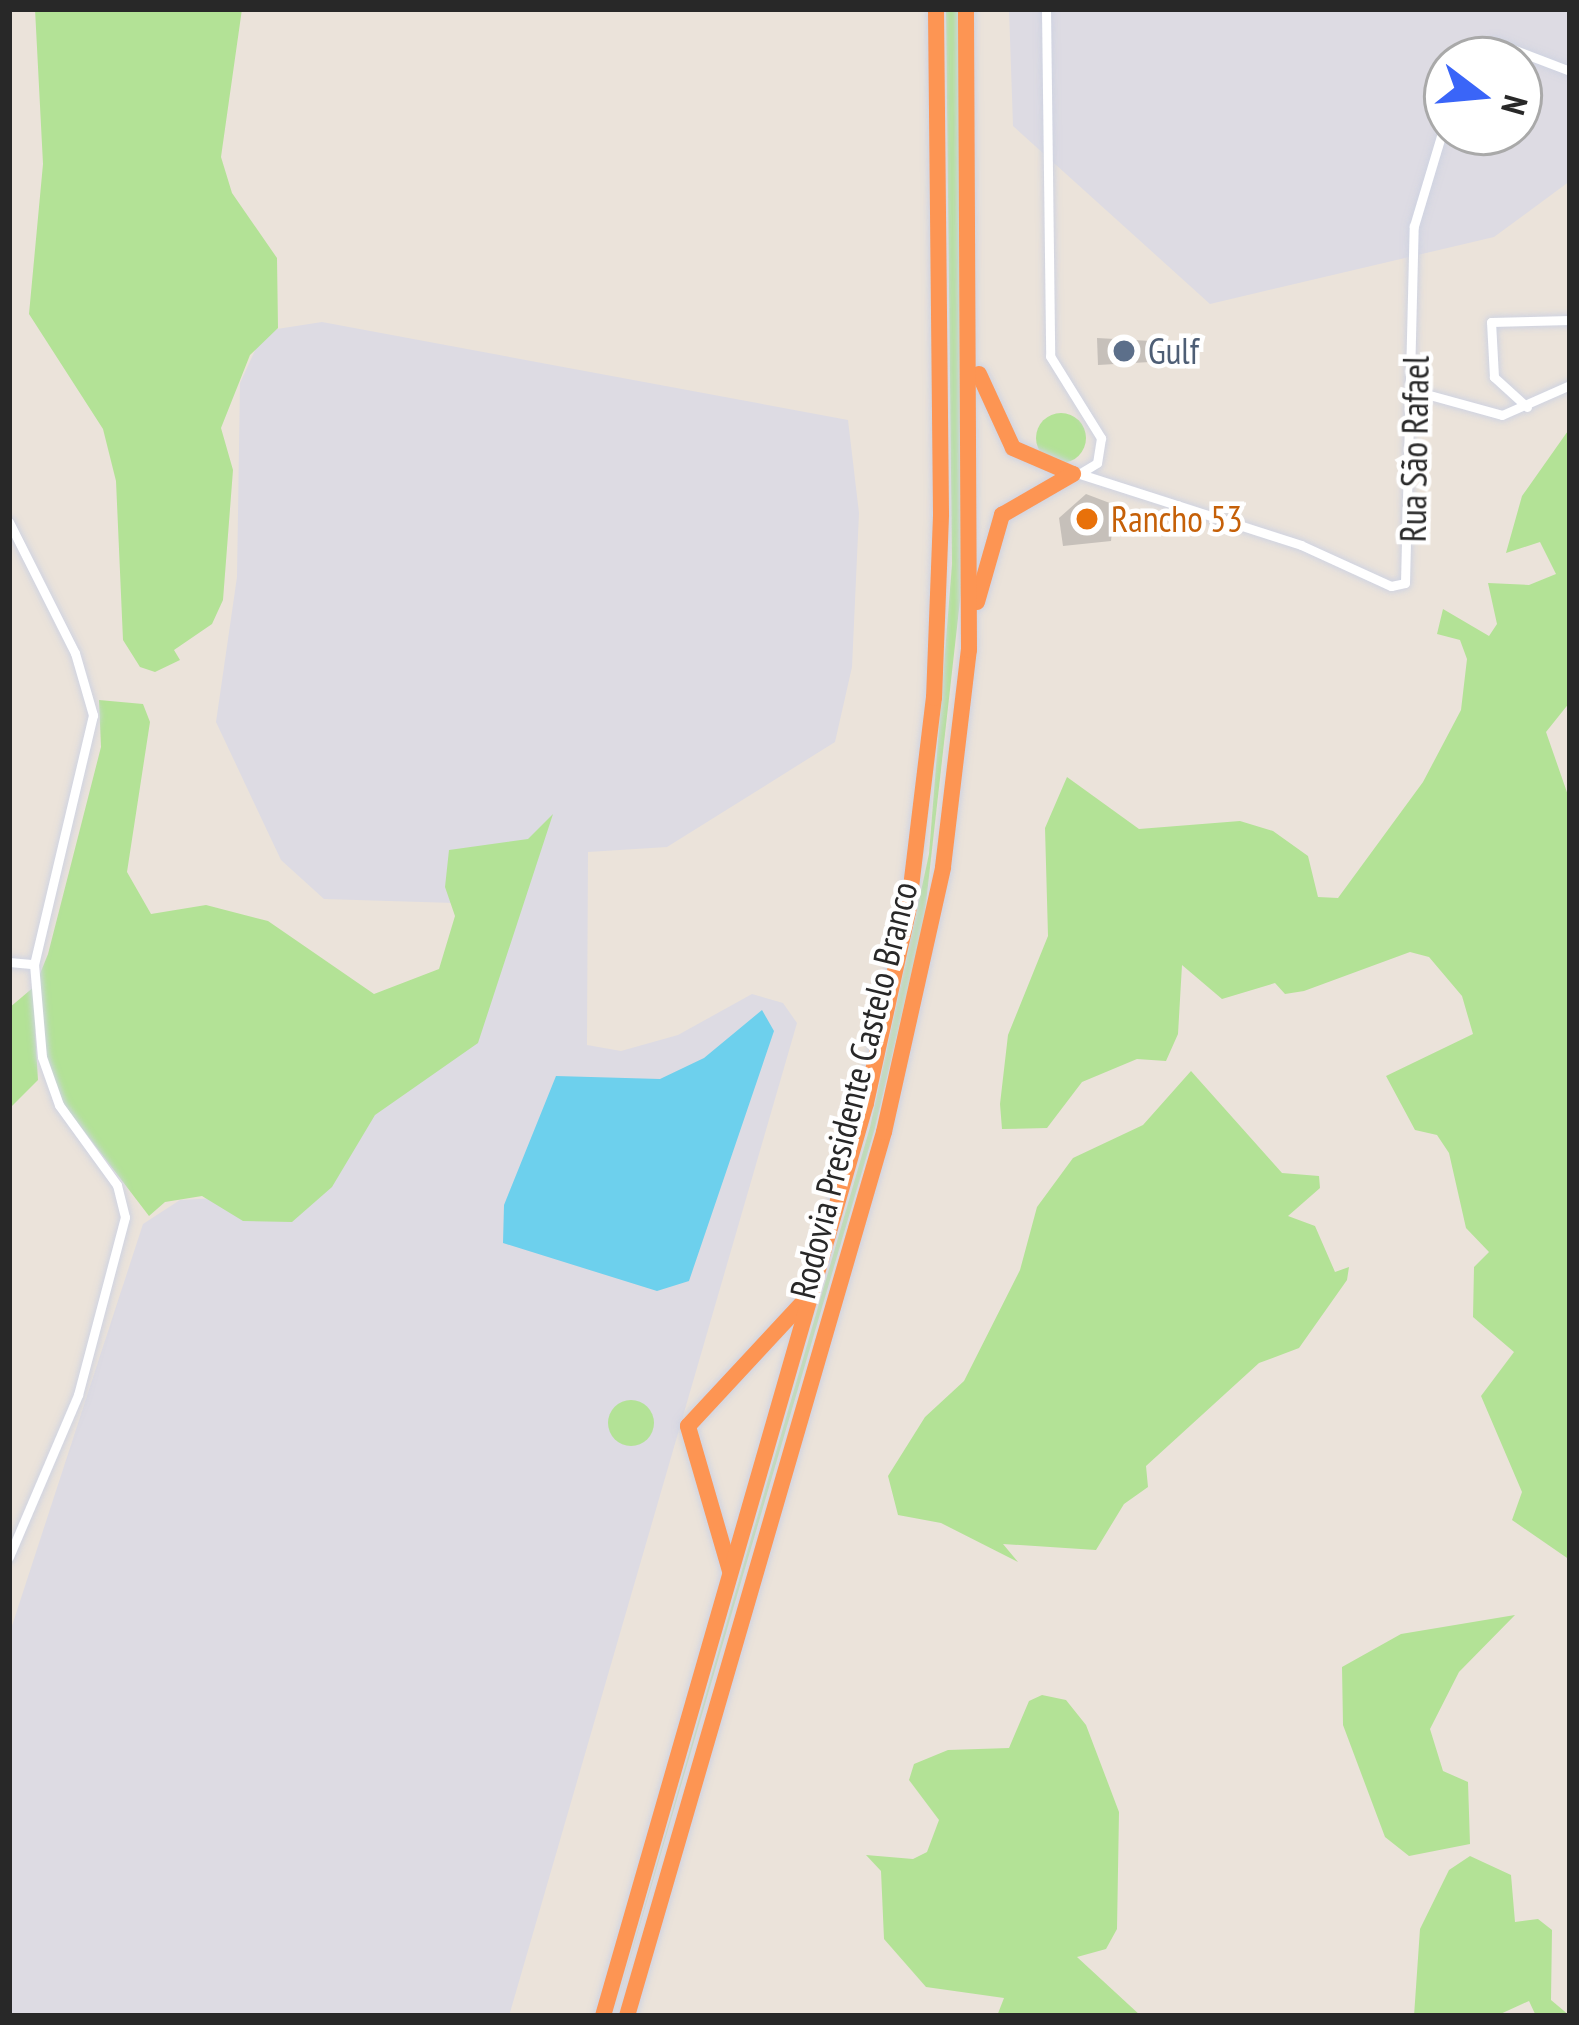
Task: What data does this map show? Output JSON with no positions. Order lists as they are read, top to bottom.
{
  "streets": {
    "highway": ["Rodovia Presidente Castelo Branco"],
    "street": ["Rua São Rafael"]
  },
  "places": ["Gulf", "Rancho 53"],
  "north": "right"
}
